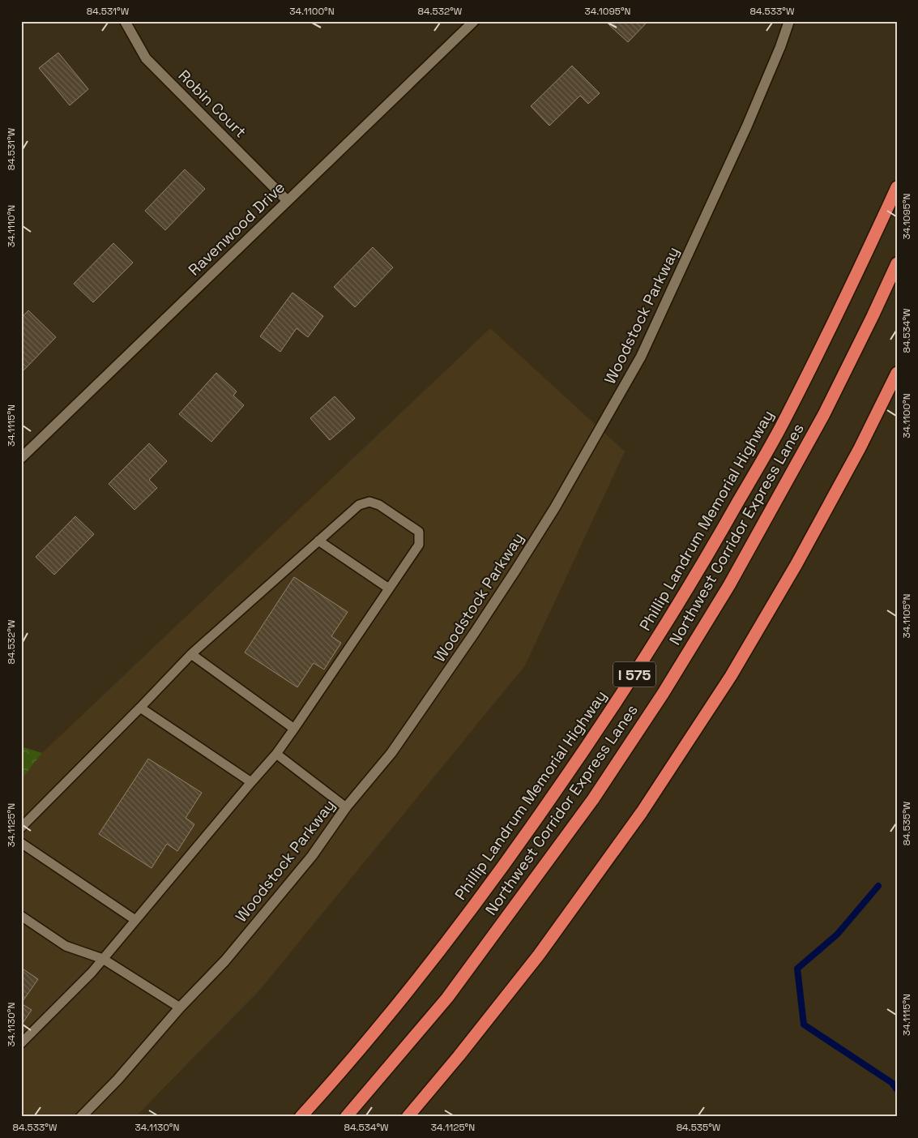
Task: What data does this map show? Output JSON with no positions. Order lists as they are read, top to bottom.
{
  "streets": {
    "highway": ["Phillip Landrum Memorial Highway", "Northwest Corridor Express Lanes", "I 575"],
    "main road": ["Robin Court", "Ravenwood Drive", "Woodstock Parkway"]
  },
  "crossings": [
    ["Robin Court", "Ravenwood Drive"]
  ],
  "coordinates": [
    "84.531°W",
    "34.1100°N",
    "84.532°W",
    "34.1095°N",
    "84.533°W",
    "34.1110°N",
    "84.534°W",
    "34.1115°N",
    "34.1105°N",
    "84.535°W",
    "34.1125°N",
    "34.1130°N"
  ]
}
